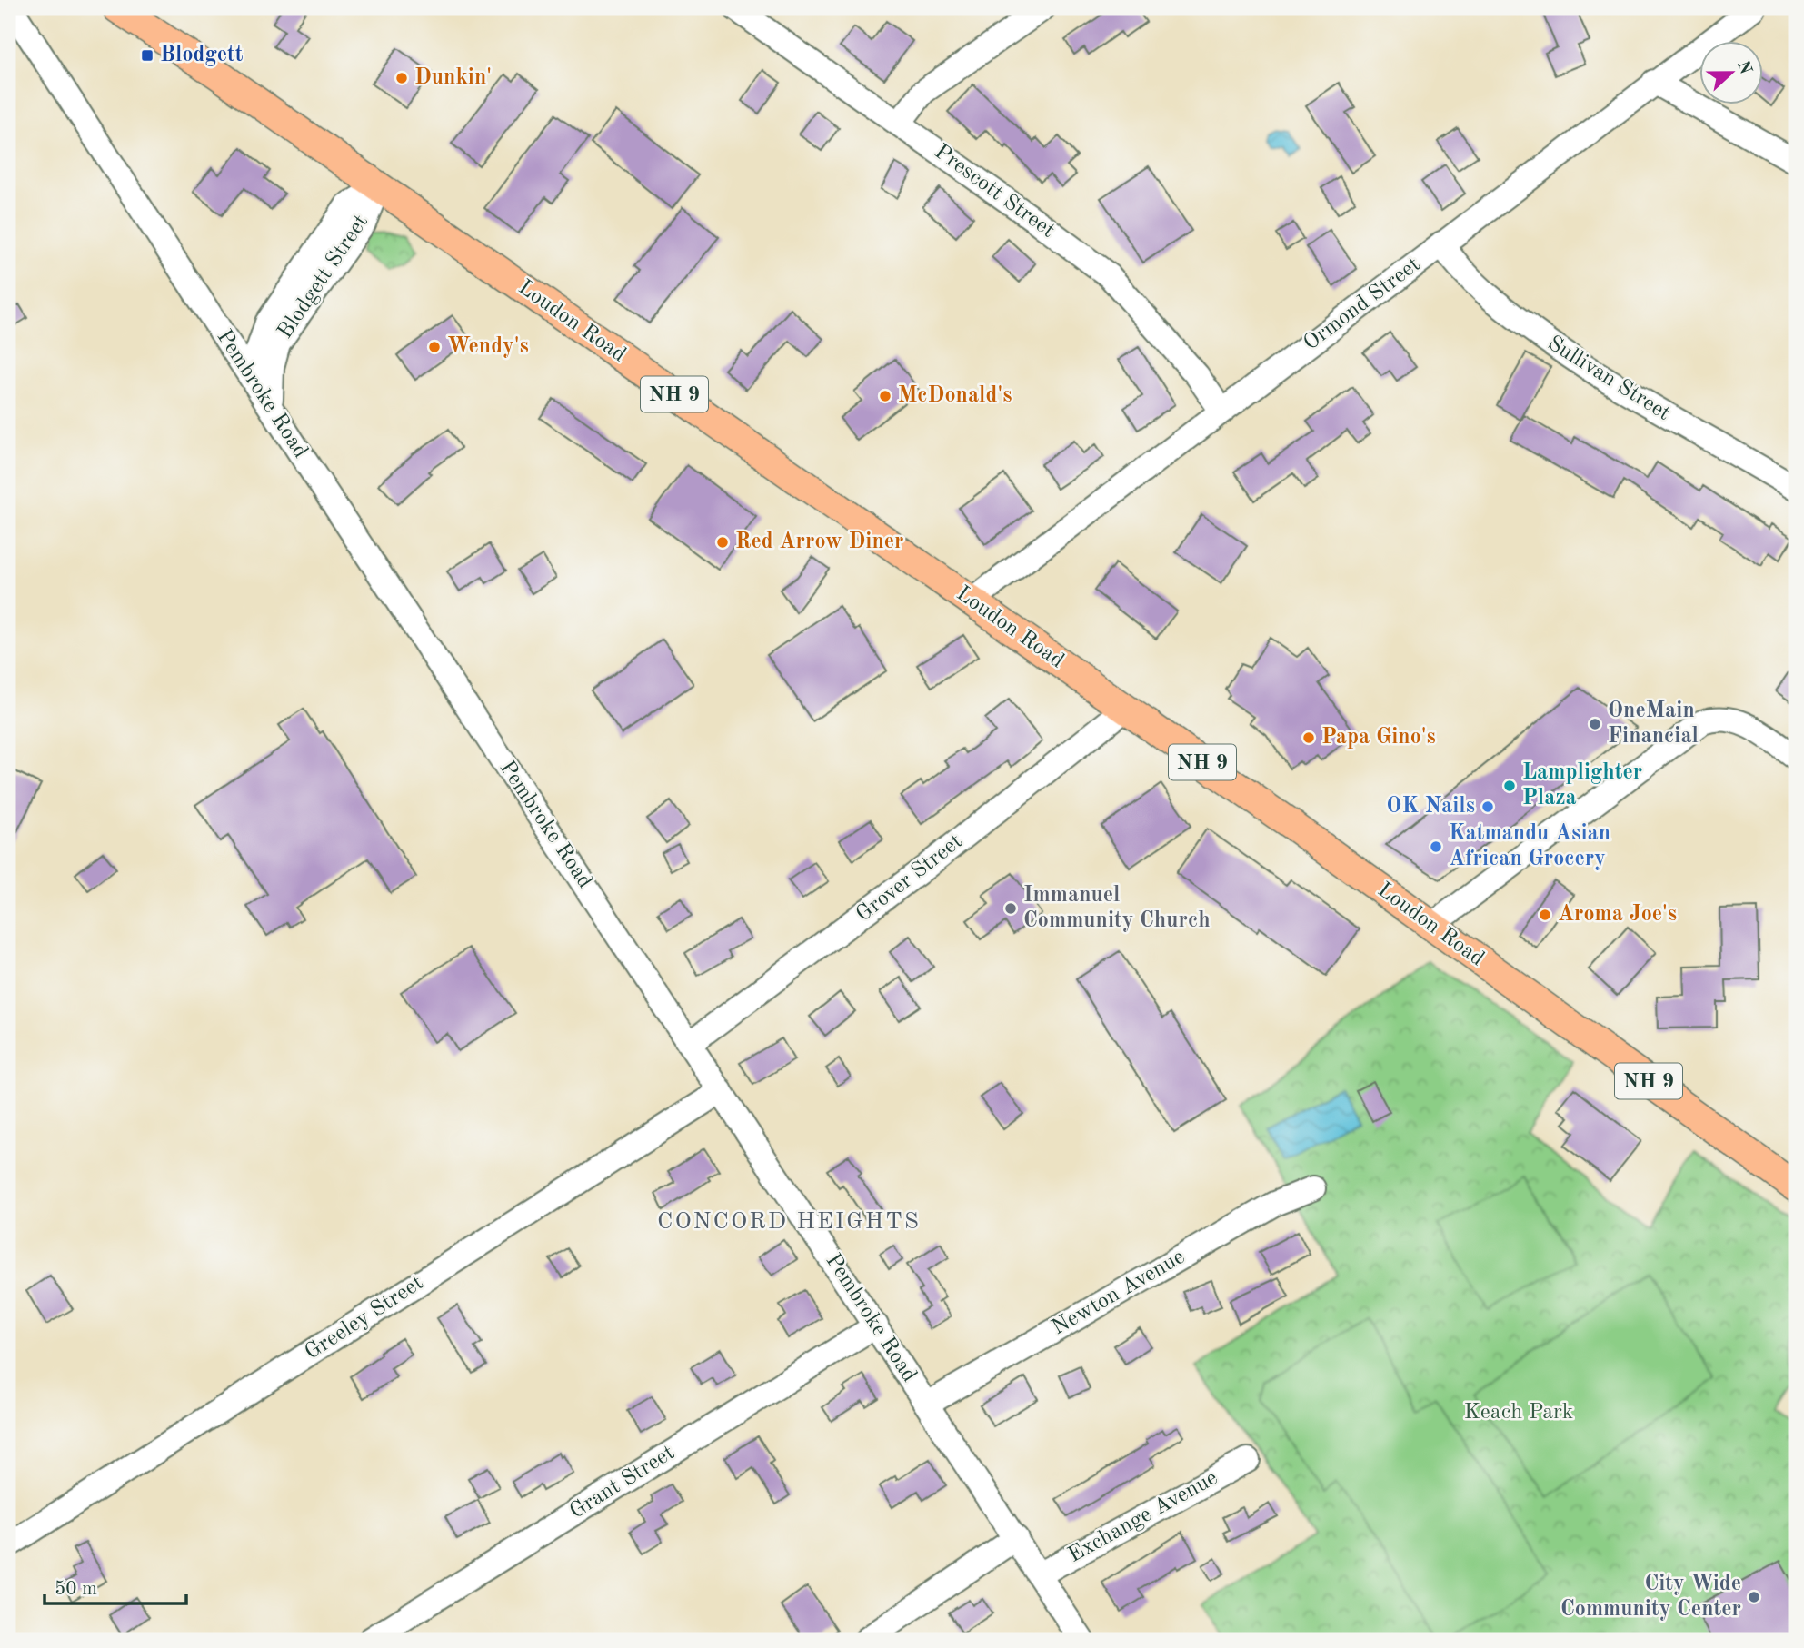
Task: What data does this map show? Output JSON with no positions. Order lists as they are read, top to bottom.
{
  "streets": {
    "main road": ["Loudon Road", "NH 9"],
    "street": [
      "Prescott Street",
      "Blodgett Street",
      "Ormond Street",
      "Sullivan Street",
      "Pembroke Road",
      "Grover Street",
      "Newton Avenue",
      "Greeley Street",
      "Grant Street",
      "Exchange Avenue"
    ]
  },
  "crossings": [
    ["Prescott Street", "Ormond Street"],
    ["Blodgett Street", "Loudon Road"],
    ["Blodgett Street", "Pembroke Road"],
    ["Ormond Street", "Loudon Road"],
    ["Ormond Street", "Sullivan Street"],
    ["Loudon Road", "Grover Street"],
    ["Pembroke Road", "Grover Street"],
    ["Pembroke Road", "Newton Avenue"],
    ["Pembroke Road", "Greeley Street"],
    ["Pembroke Road", "Grant Street"],
    ["Pembroke Road", "Exchange Avenue"]
  ],
  "districts": ["CONCORD HEIGHTS"],
  "parks": ["Keach Park"],
  "places": {
    "transit": ["Blodgett"],
    "other": [
      "Dunkin'",
      "Wendy's",
      "McDonald's",
      "Red Arrow Diner",
      "OneMain Financial",
      "Papa Gino's",
      "Lamplighter Plaza",
      "OK Nails",
      "Katmandu Asian African Grocery",
      "Immanuel Community Church",
      "Aroma Joe's",
      "City Wide Community Center"
    ]
  },
  "scale_bar": "50 m",
  "north": "right"
}
